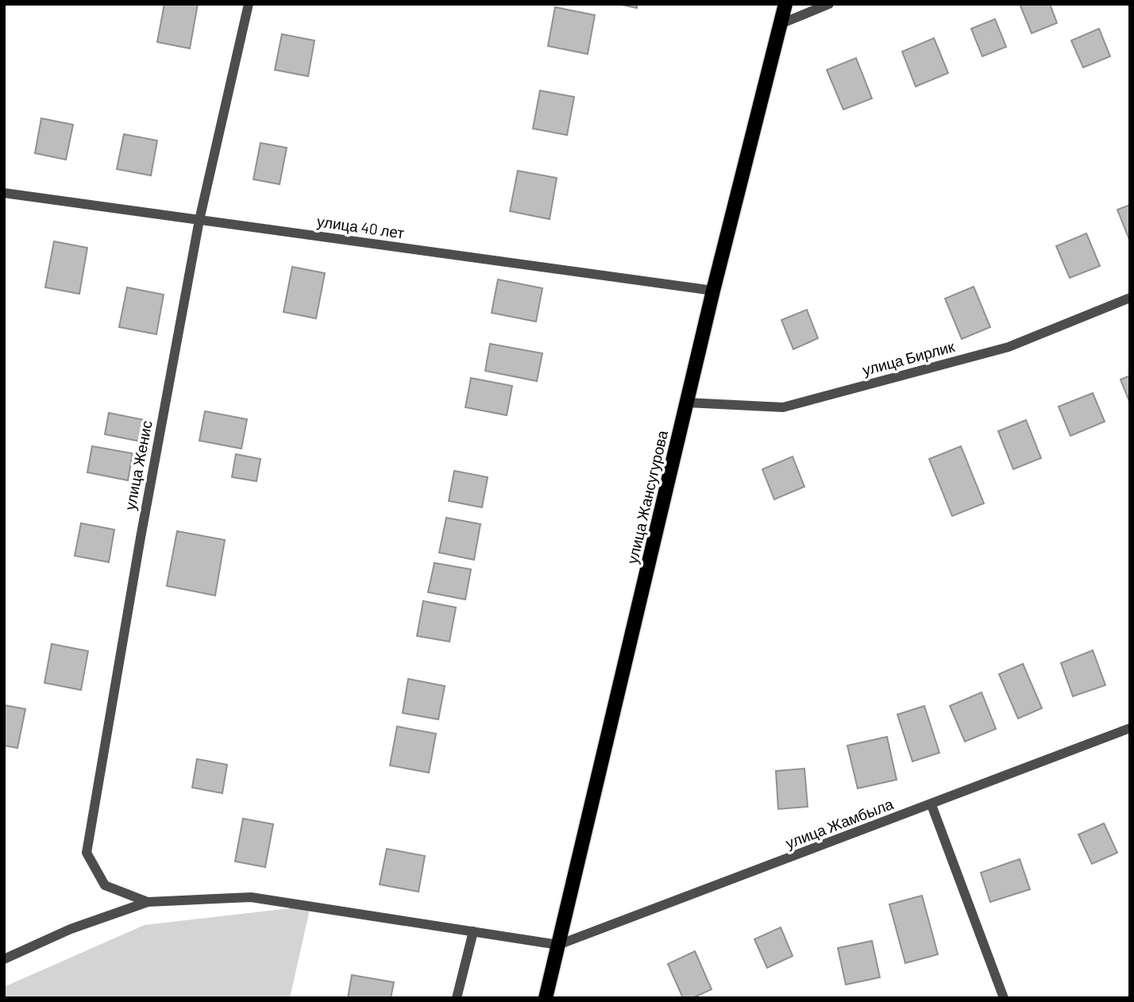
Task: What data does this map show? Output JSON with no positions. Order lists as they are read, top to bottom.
{
  "streets": {
    "main road": ["улица Жансугурова"],
    "street": [
      "улица 40 лет",
      "улица Бирлик",
      "улица Женис",
      "улица Жамбыла"
    ]
  },
  "crossings": [
    ["улица 40 лет", "улица Женис"],
    ["улица 40 лет", "улица Жансугурова"],
    ["улица Бирлик", "улица Жансугурова"],
    ["улица Жансугурова", "улица Жамбыла"]
  ]
}
